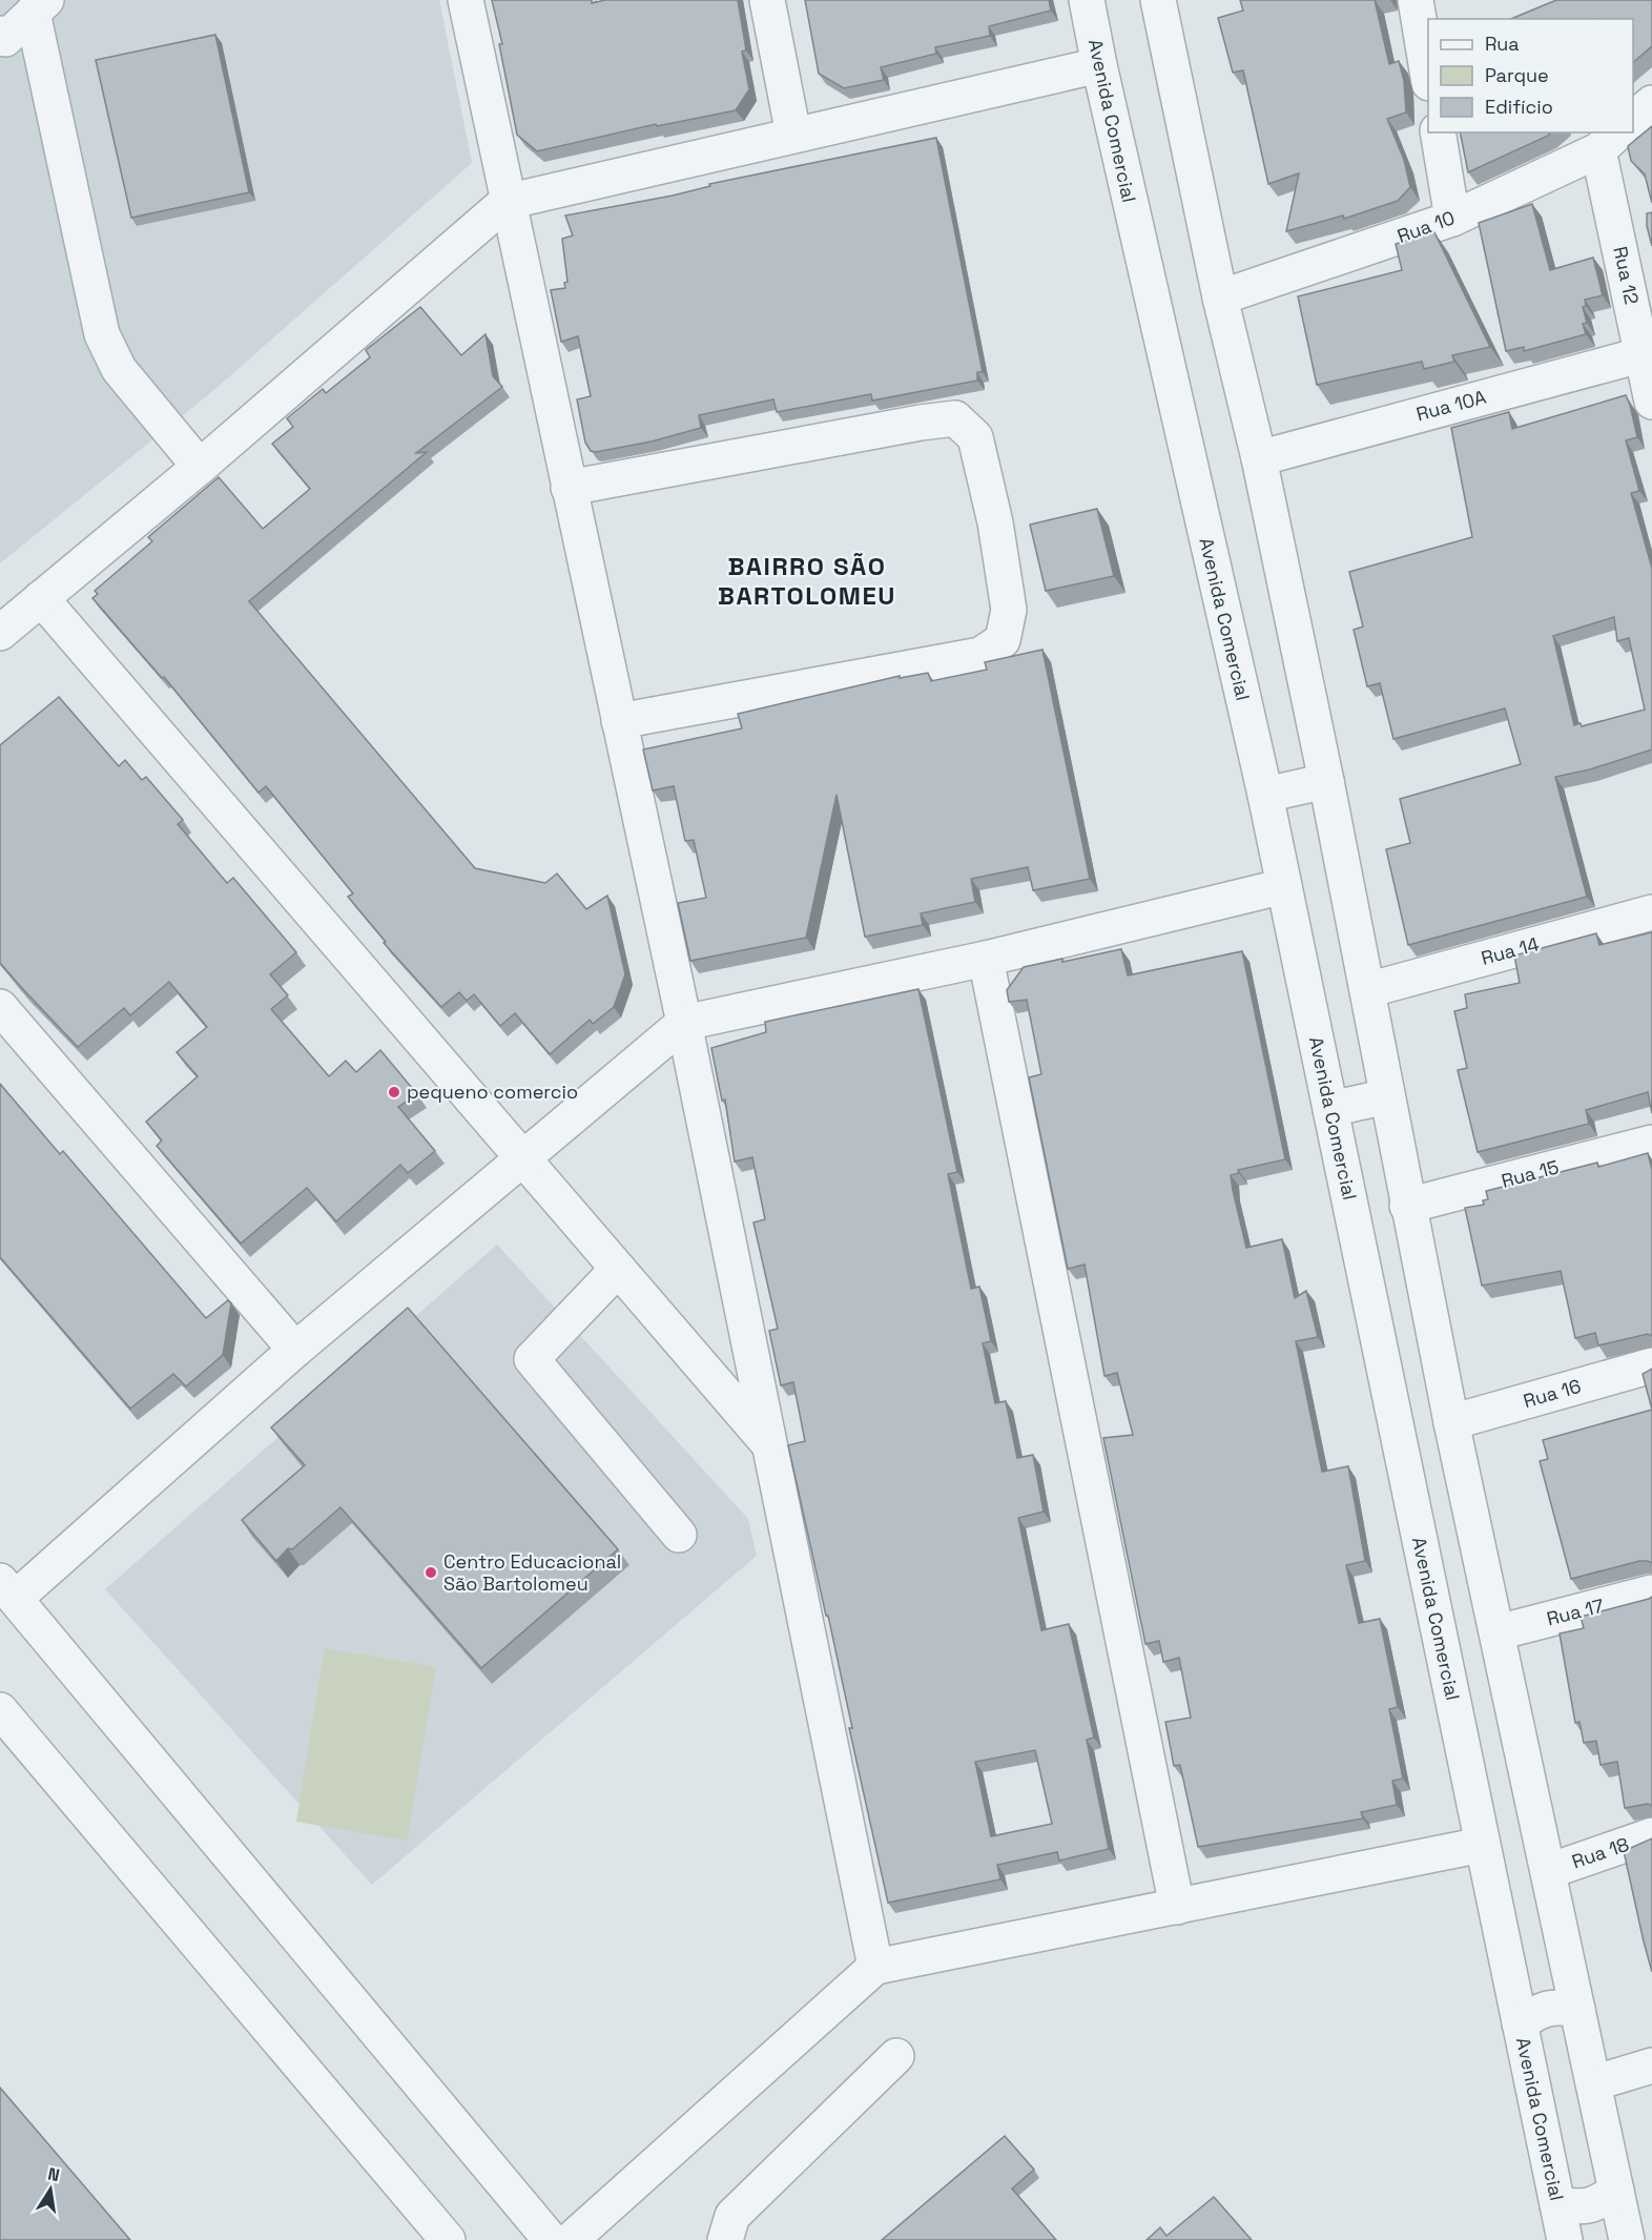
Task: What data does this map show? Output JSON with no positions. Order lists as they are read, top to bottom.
{
  "streets": {
    "street": [
      "Avenida Comercial",
      "Rua 10",
      "Rua 12",
      "Rua 10A",
      "Rua 14",
      "Rua 15",
      "Rua 16",
      "Rua 17",
      "Rua 18"
    ]
  },
  "crossings": [
    ["Rua 10", "Rua 12"],
    ["Rua 12", "Rua 10A"]
  ],
  "districts": ["BAIRRO SÃO BARTOLOMEU"],
  "places": ["pequeno comercio", "Centro Educacional São Bartolomeu"],
  "legend": ["Rua", "Parque", "Edifício"],
  "north": "top"
}
